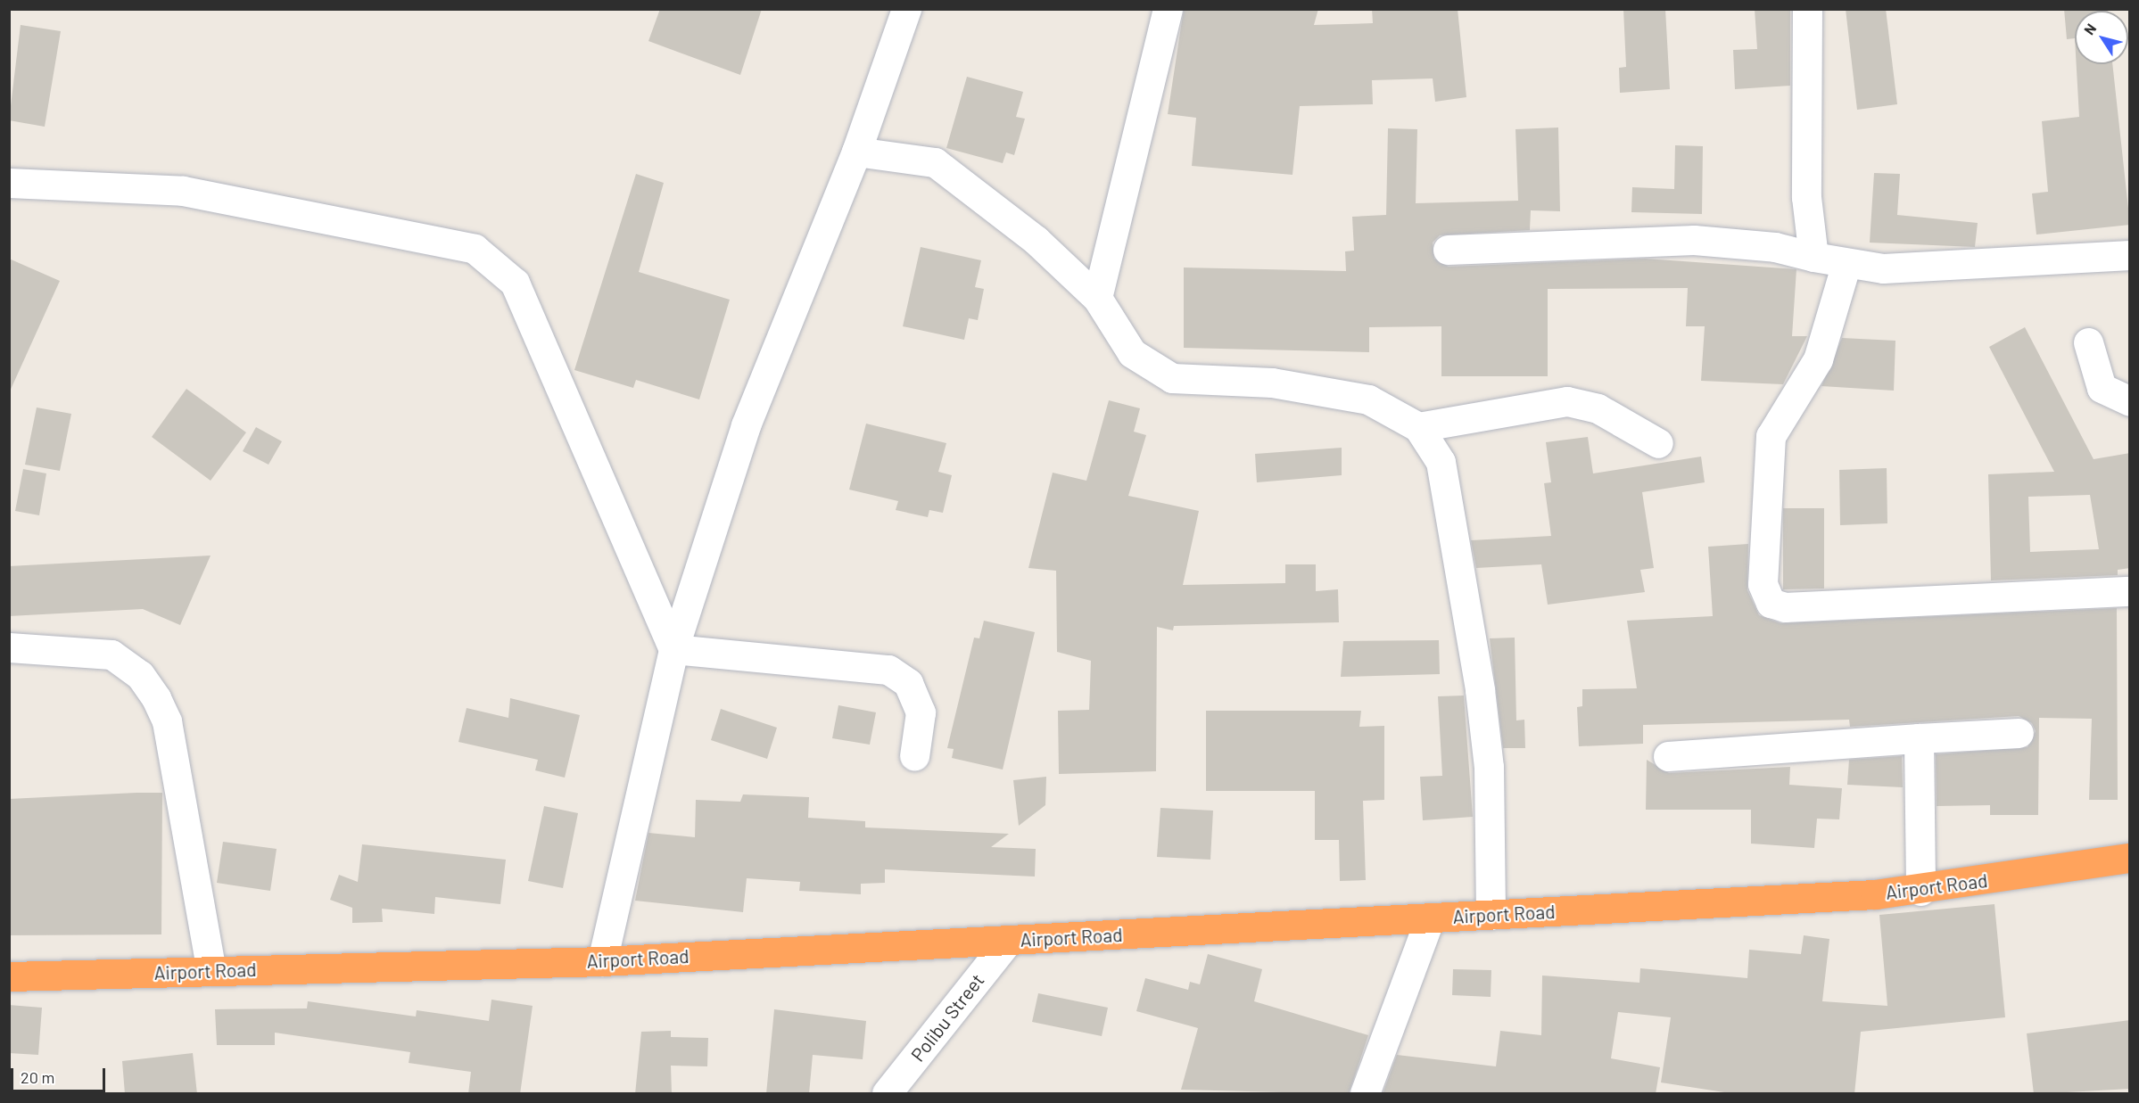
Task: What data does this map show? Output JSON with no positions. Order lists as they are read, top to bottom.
{
  "streets": {
    "highway": ["Airport Road"],
    "street": ["Polibu Street"]
  },
  "crossings": [
    ["Airport Road", "Polibu Street"]
  ],
  "scale_bar": "20 m",
  "north": "top left"
}
